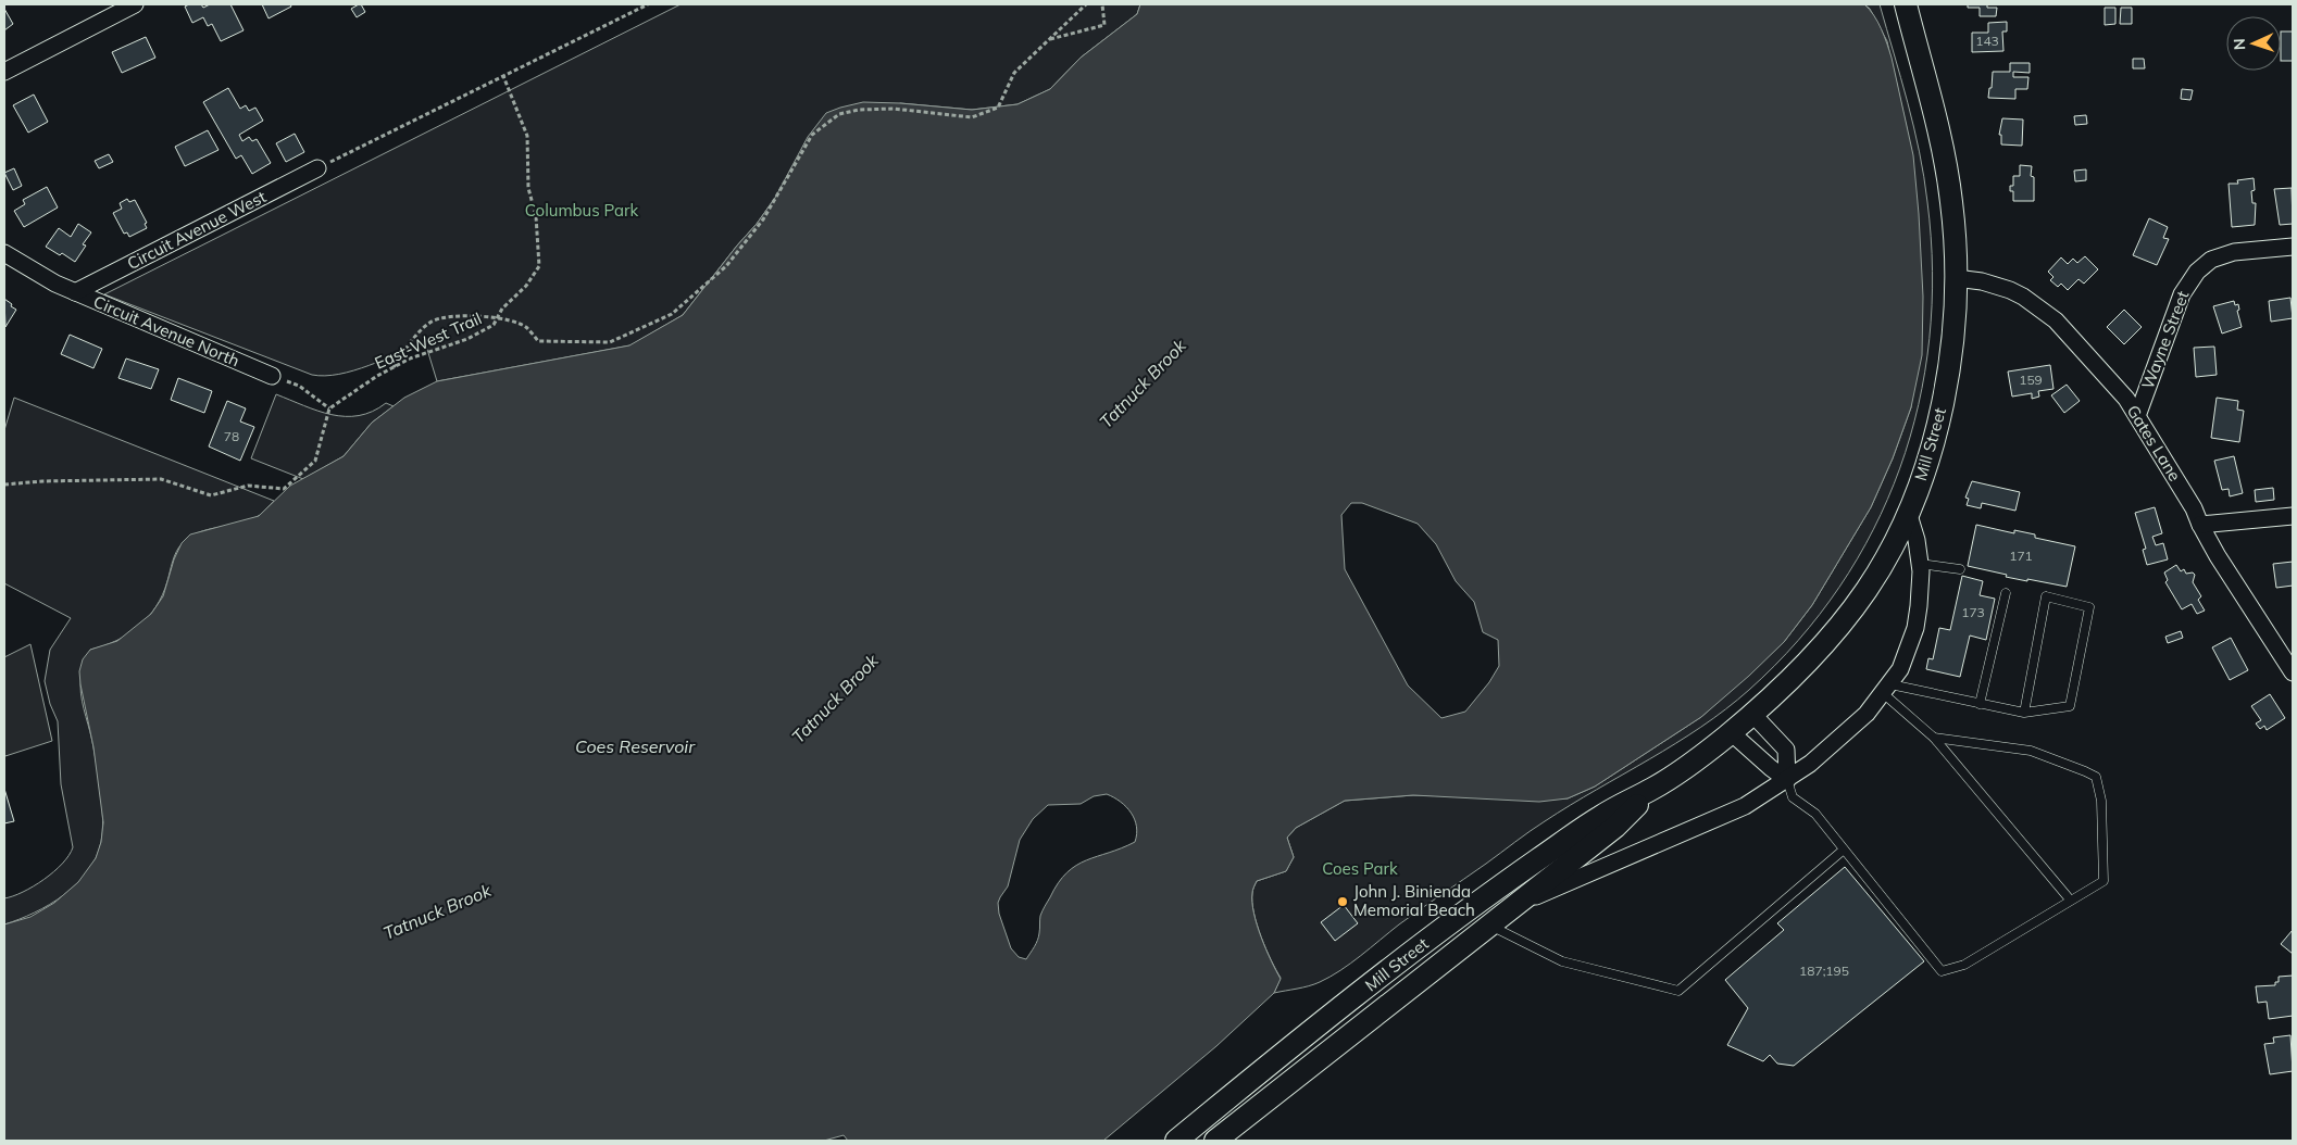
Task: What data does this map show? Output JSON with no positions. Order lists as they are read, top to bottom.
{
  "streets": {
    "main road": ["Mill Street"],
    "street": [
      "Circuit Avenue West",
      "Circuit Avenue North",
      "Wayne Street",
      "Gates Lane"
    ],
    "path": ["East-West Trail"]
  },
  "crossings": [
    ["Circuit Avenue West", "Circuit Avenue North"],
    ["Wayne Street", "Gates Lane"],
    ["Gates Lane", "Mill Street"]
  ],
  "water": ["Tatnuck Brook", "Coes Reservoir"],
  "parks": ["Columbus Park", "Coes Park"],
  "places": ["John J. Binienda Memorial Beach"],
  "house_numbers": [
    "143",
    "159",
    "78",
    "171",
    "173",
    "187;195"
  ],
  "north": "left"
}
